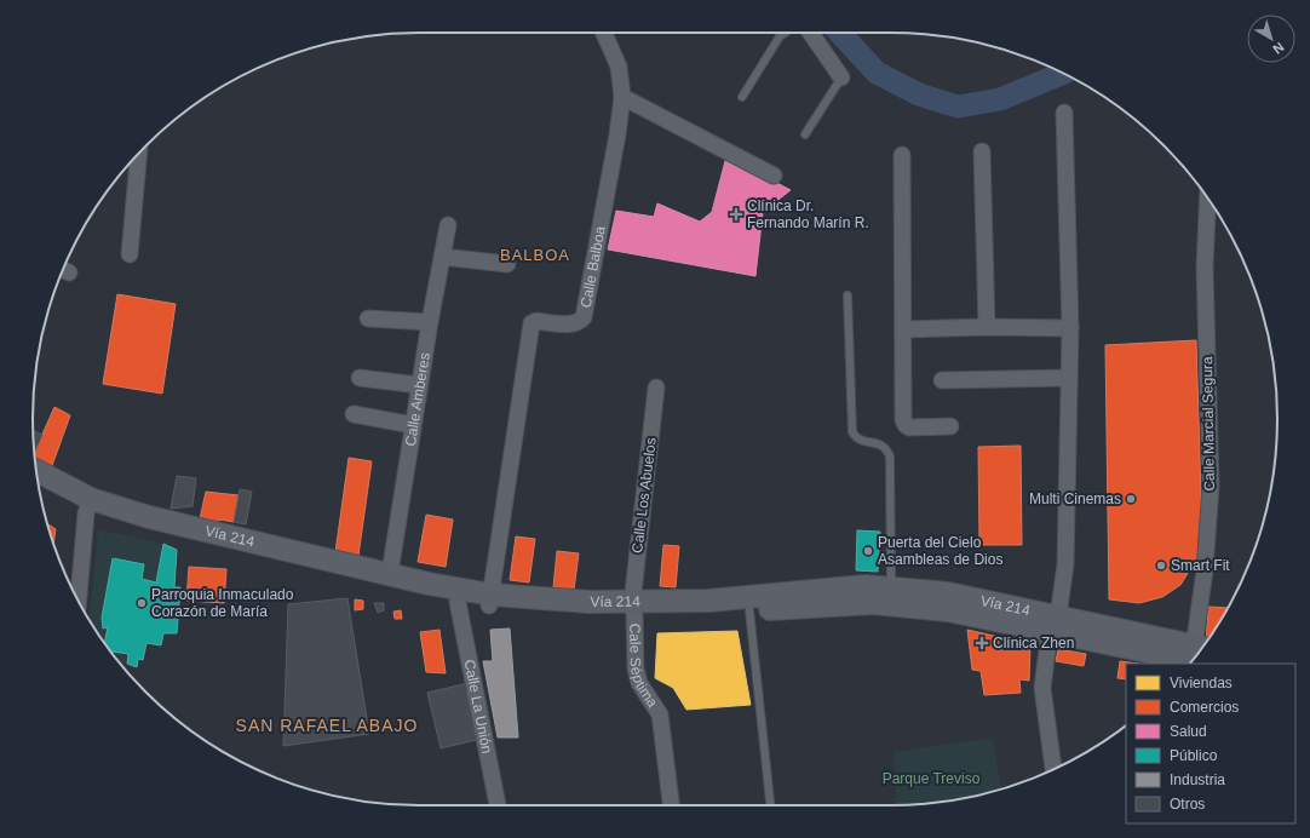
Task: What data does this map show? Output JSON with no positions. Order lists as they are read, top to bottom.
{
  "streets": {
    "main road": ["Vía 214"],
    "street": [
      "Calle Balboa",
      "Calle Amberes",
      "Calle Marcial Segura",
      "Calle Los Abuelos",
      "Cale Séptima",
      "Calle La Unión"
    ]
  },
  "crossings": [
    ["Calle Balboa", "Vía 214"],
    ["Calle Amberes", "Vía 214"],
    ["Calle Los Abuelos", "Vía 214"],
    ["Calle Los Abuelos", "Cale Séptima"],
    ["Vía 214", "Cale Séptima"],
    ["Vía 214", "Calle La Unión"]
  ],
  "districts": ["BALBOA", "SAN RAFAEL ABAJO"],
  "parks": ["Parque Treviso"],
  "places": {
    "health": ["Clínica Dr. Fernando Marín R.", "Clínica Zhen"],
    "other": [
      "Multi Cinemas",
      "Puerta del Cielo Asambleas de Dios",
      "Smart Fit",
      "Parroquia Inmaculado Corazón de María"
    ]
  },
  "legend": [
    "Viviendas",
    "Comercios",
    "Salud",
    "Público",
    "Industria",
    "Otros"
  ],
  "north": "bottom right"
}
